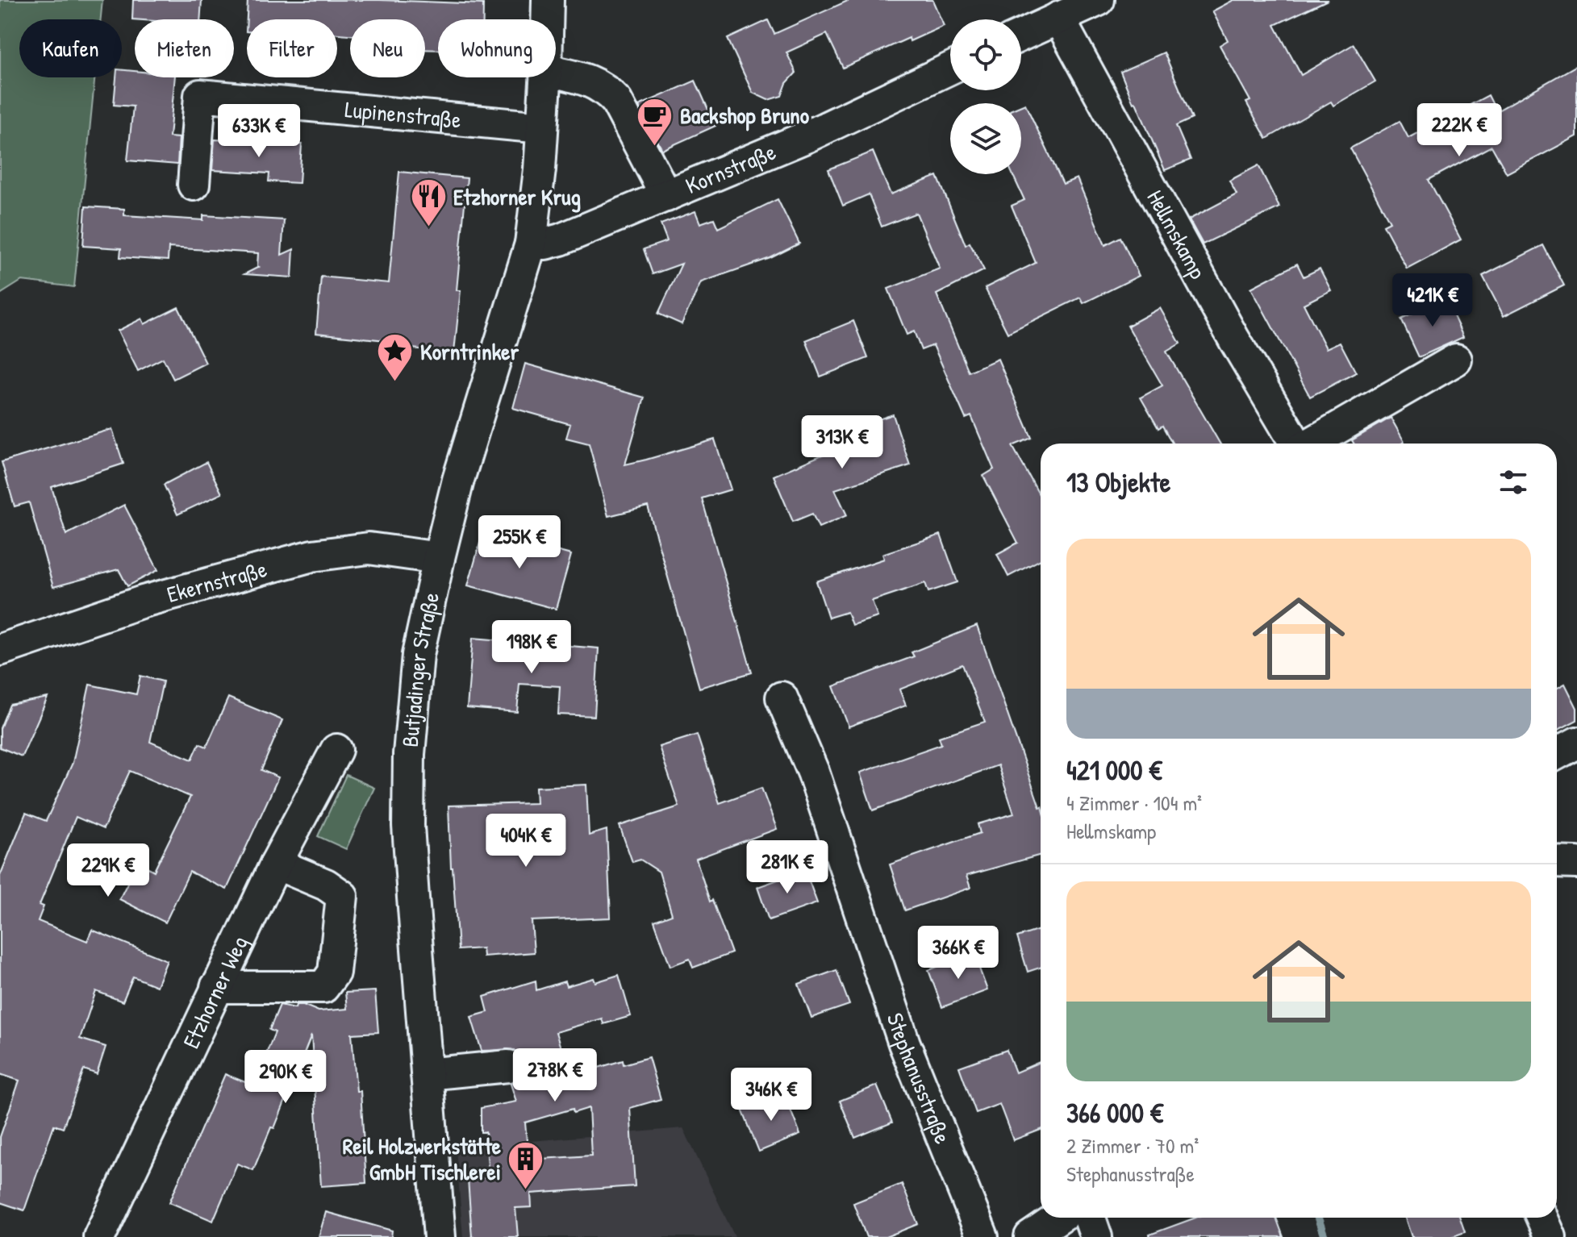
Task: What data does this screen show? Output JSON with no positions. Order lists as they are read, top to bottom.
{
  "streets": {
    "street": [
      "Lupinenstraße",
      "Kornstraße",
      "Hellmskamp",
      "Ekernstraße",
      "Butjadinger Straße",
      "Etzhorner Weg",
      "Stephanusstraße"
    ]
  },
  "crossings": [
    ["Lupinenstraße", "Butjadinger Straße"],
    ["Kornstraße", "Butjadinger Straße"],
    ["Ekernstraße", "Butjadinger Straße"]
  ],
  "places": {
    "cafe": ["Backshop Bruno"],
    "restaurant": ["Etzhorner Krug"],
    "place": ["Korntrinker"],
    "building": ["Reil Holzwerkstätte GmbH Tischlerei"]
  },
  "page": {
    "chip": [
      "Kaufen",
      "Mieten",
      "Filter",
      "Neu",
      "Wohnung"
    ],
    "price": [
      "222K €",
      "633K €",
      "421K €",
      "313K €",
      "255K €",
      "198K €",
      "404K €",
      "281K €",
      "229K €",
      "366K €",
      "278K €",
      "290K €",
      "346K €"
    ],
    "heading": "13 Objekte",
    "list": [
      {
        "name": "421 000 €",
        "note": "4 Zimmer · 104 m² · Hellmskamp"
      },
      {
        "name": "366 000 €",
        "note": "2 Zimmer · 70 m² · Stephanusstraße"
      }
    ]
  }
}
